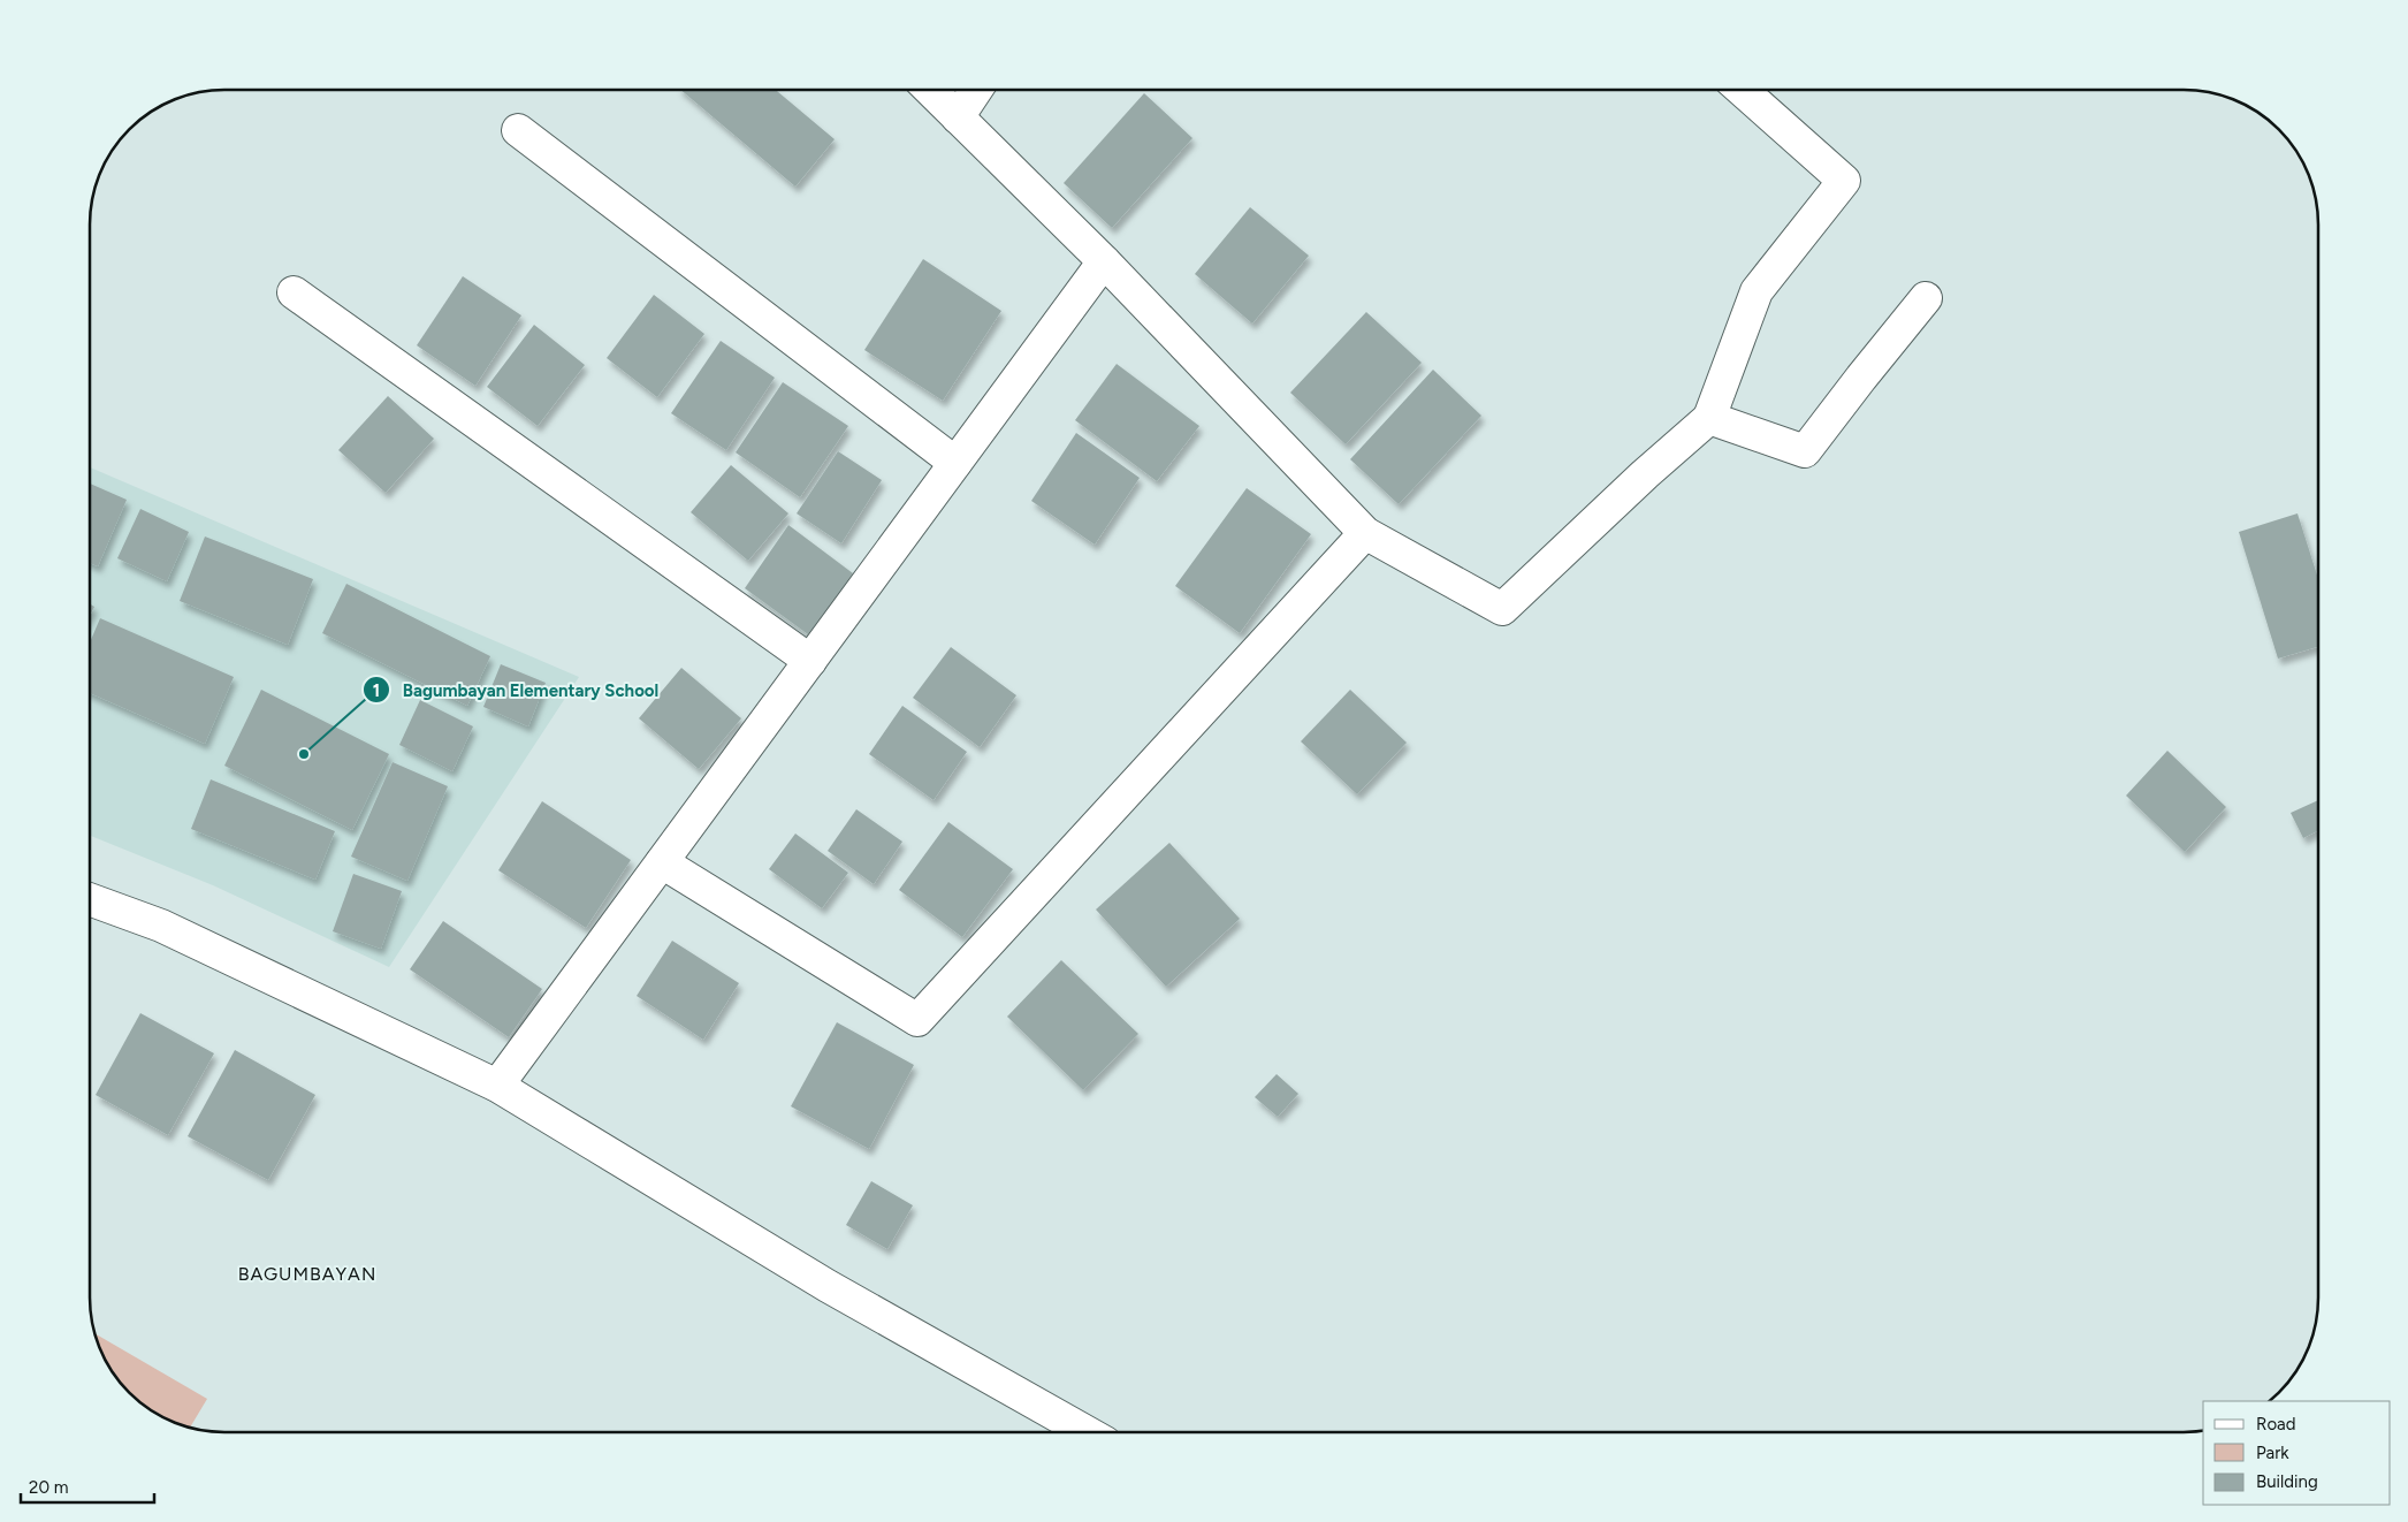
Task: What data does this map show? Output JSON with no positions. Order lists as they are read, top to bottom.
{
  "districts": ["BAGUMBAYAN"],
  "places": ["Bagumbayan Elementary School"],
  "legend": ["Road", "Park", "Building"],
  "scale_bar": "20 m"
}
